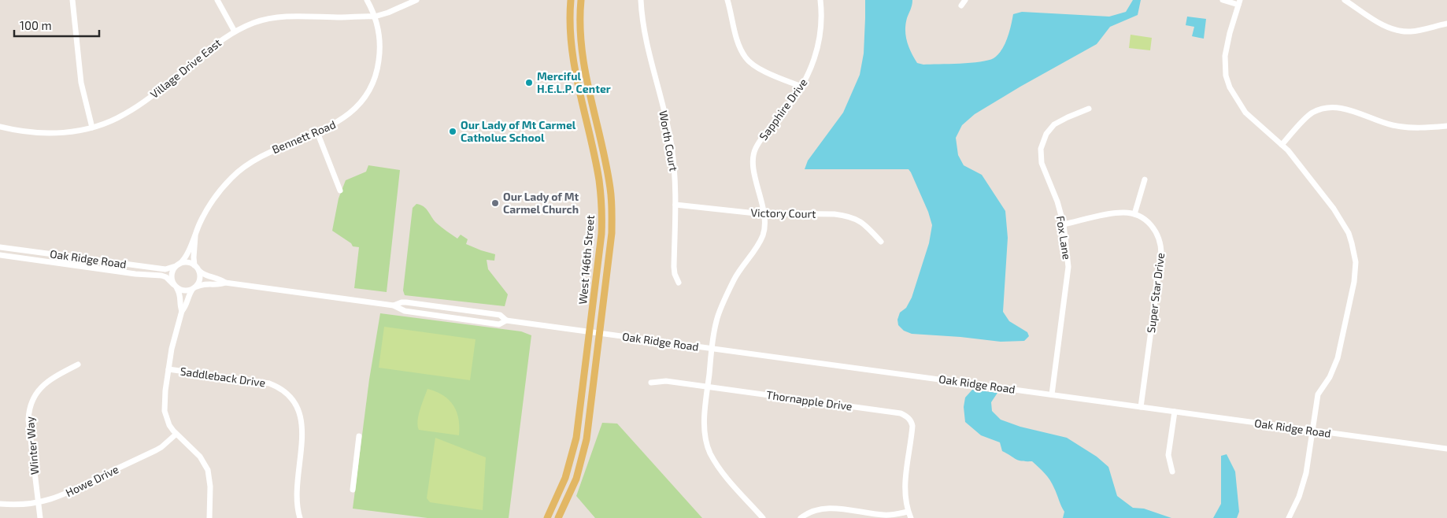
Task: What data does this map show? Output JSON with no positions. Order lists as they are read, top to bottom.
{
  "streets": {
    "main road": ["West 146th Street"],
    "street": [
      "Village Drive East",
      "Sapphire Drive",
      "Bennett Road",
      "Worth Court",
      "Victory Court",
      "Fox Lane",
      "Oak Ridge Road",
      "Super Star Drive",
      "Saddleback Drive",
      "Thornapple Drive",
      "Winter Way",
      "Howe Drive"
    ]
  },
  "crossings": [
    ["Village Drive East", "Bennett Road"],
    ["Sapphire Drive", "Victory Court"],
    ["Sapphire Drive", "Oak Ridge Road"],
    ["Sapphire Drive", "Thornapple Drive"],
    ["Bennett Road", "Oak Ridge Road"],
    ["Worth Court", "Victory Court"],
    ["Fox Lane", "Oak Ridge Road"],
    ["Oak Ridge Road", "West 146th Street"],
    ["Oak Ridge Road", "Super Star Drive"],
    ["Winter Way", "Howe Drive"]
  ],
  "places": ["Merciful H.E.L.P. Center", "Our Lady of Mt Carmel Catholuc School", "Our Lady of Mt Carmel Church"],
  "scale_bar": "100 m"
}
